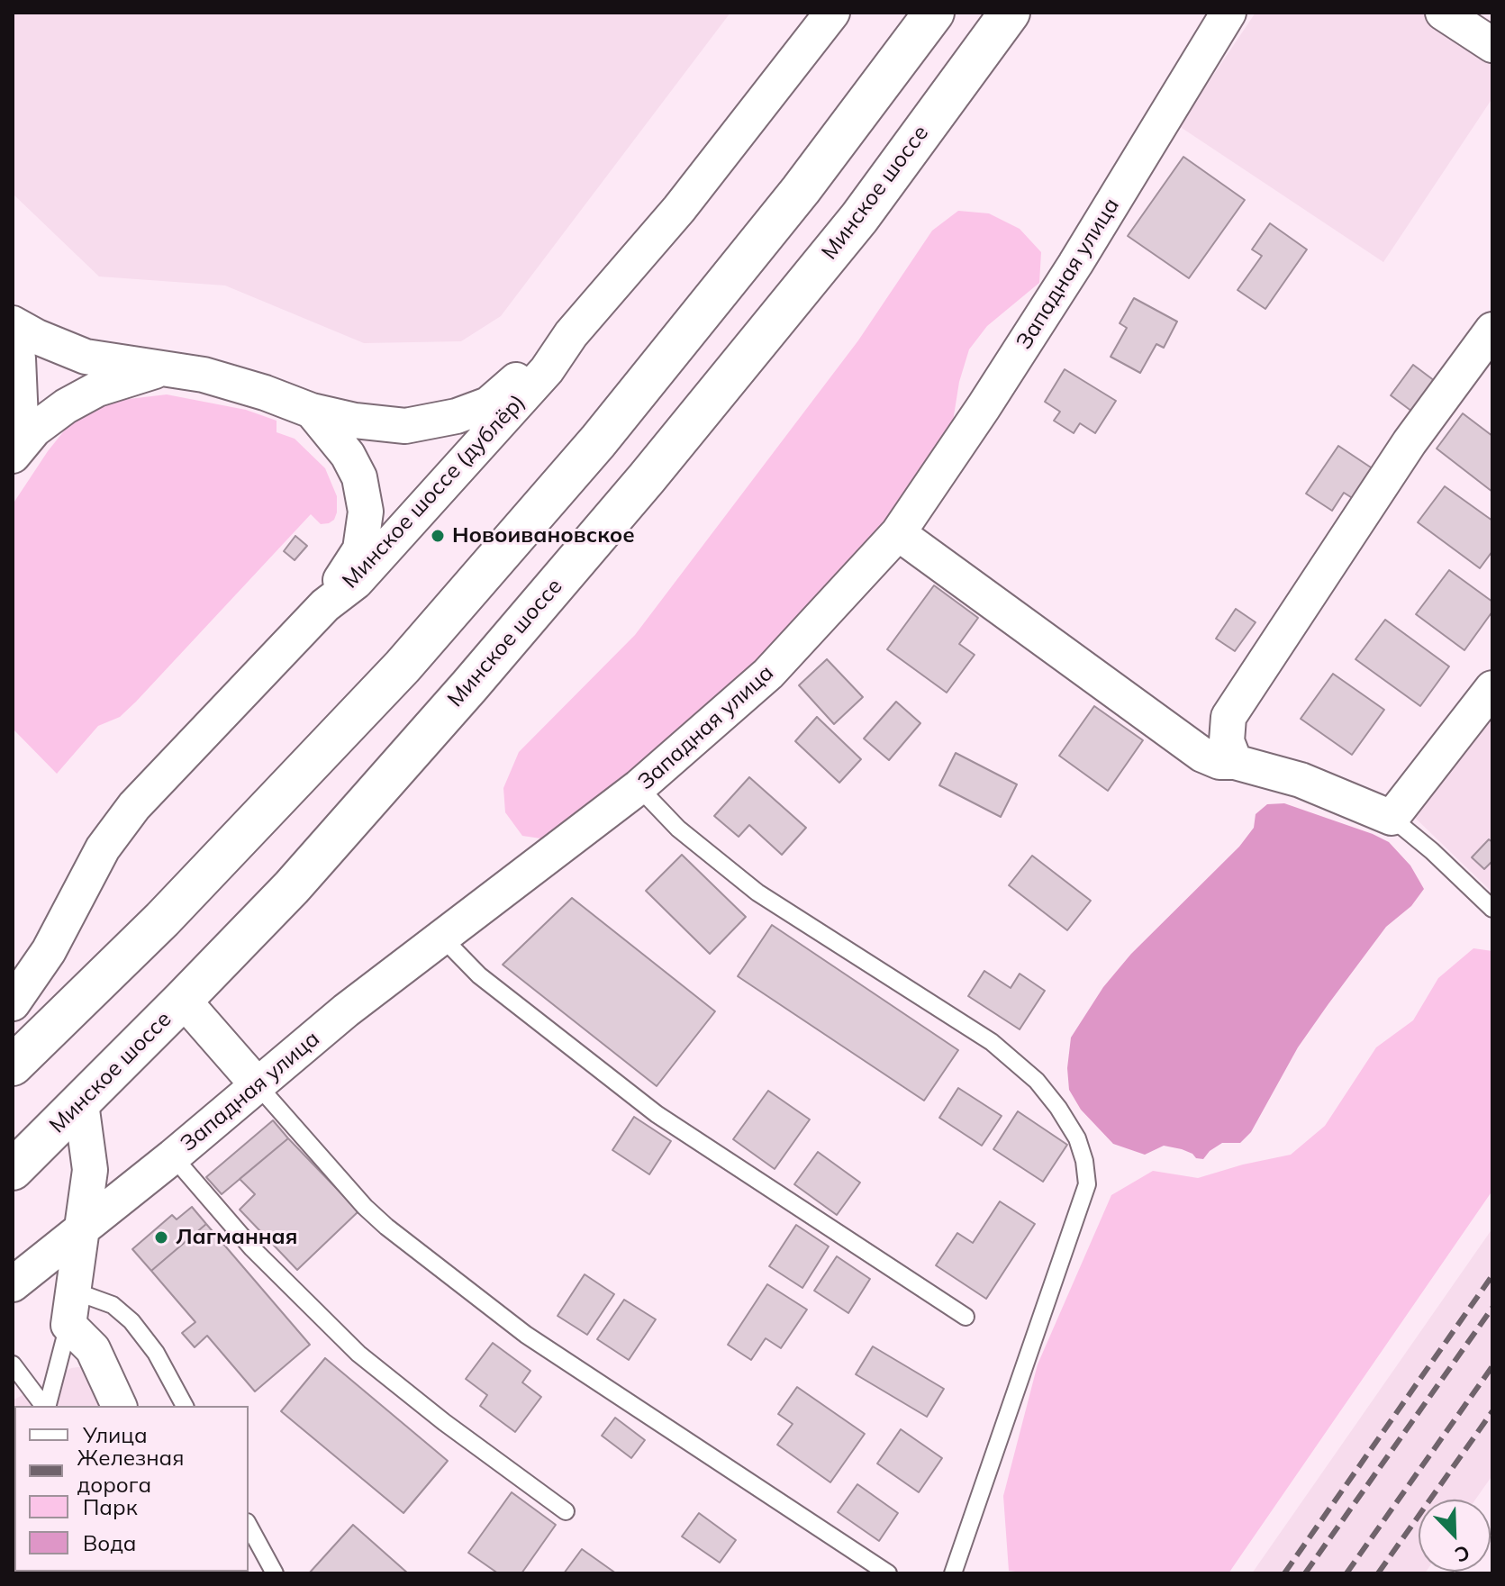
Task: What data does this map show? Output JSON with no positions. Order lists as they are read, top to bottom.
{
  "streets": {
    "highway": ["Минское шоссе"],
    "street": ["Западная улица", "Минское шоссе (дублёр)"]
  },
  "places": ["Новоивановское", "Лагманная"],
  "legend": [
    "Улица",
    "Железная дорога",
    "Парк",
    "Вода"
  ],
  "north": "bottom right"
}
